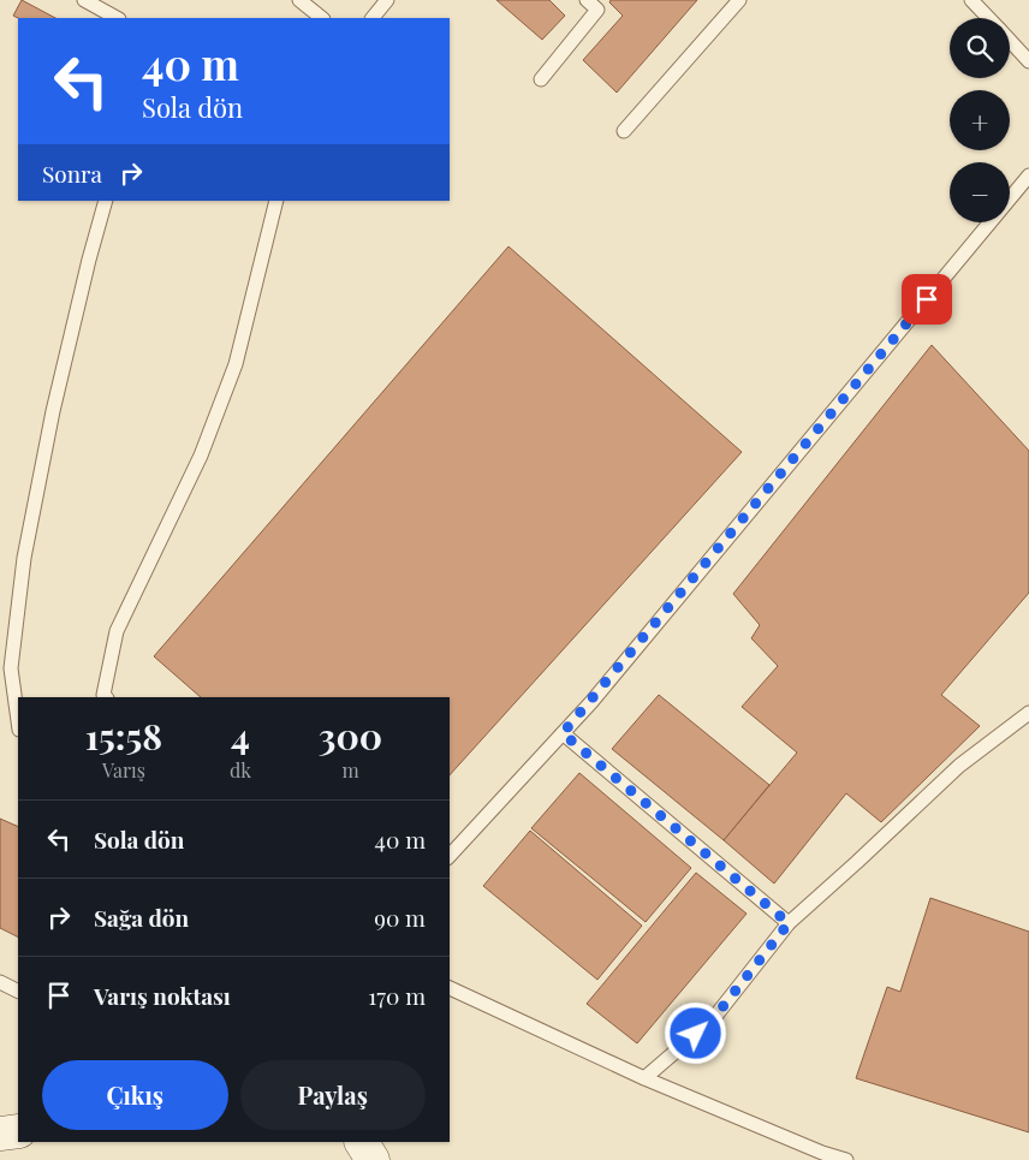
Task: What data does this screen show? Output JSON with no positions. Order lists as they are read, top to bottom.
{
  "page": {
    "map_buttons": ["+", "−"],
    "turn": ["40 m", "Sola dön"],
    "then": "Sonra",
    "eta": [
      "15:58",
      "Varış",
      "4",
      "dk",
      "300",
      "m"
    ],
    "list": [
      {
        "name": "Sola dön",
        "value": "40 m"
      },
      {
        "name": "Sağa dön",
        "value": "90 m"
      },
      {
        "name": "Varış noktası",
        "value": "170 m"
      }
    ],
    "buttons": ["Çıkış", "Paylaş"]
  }
}
